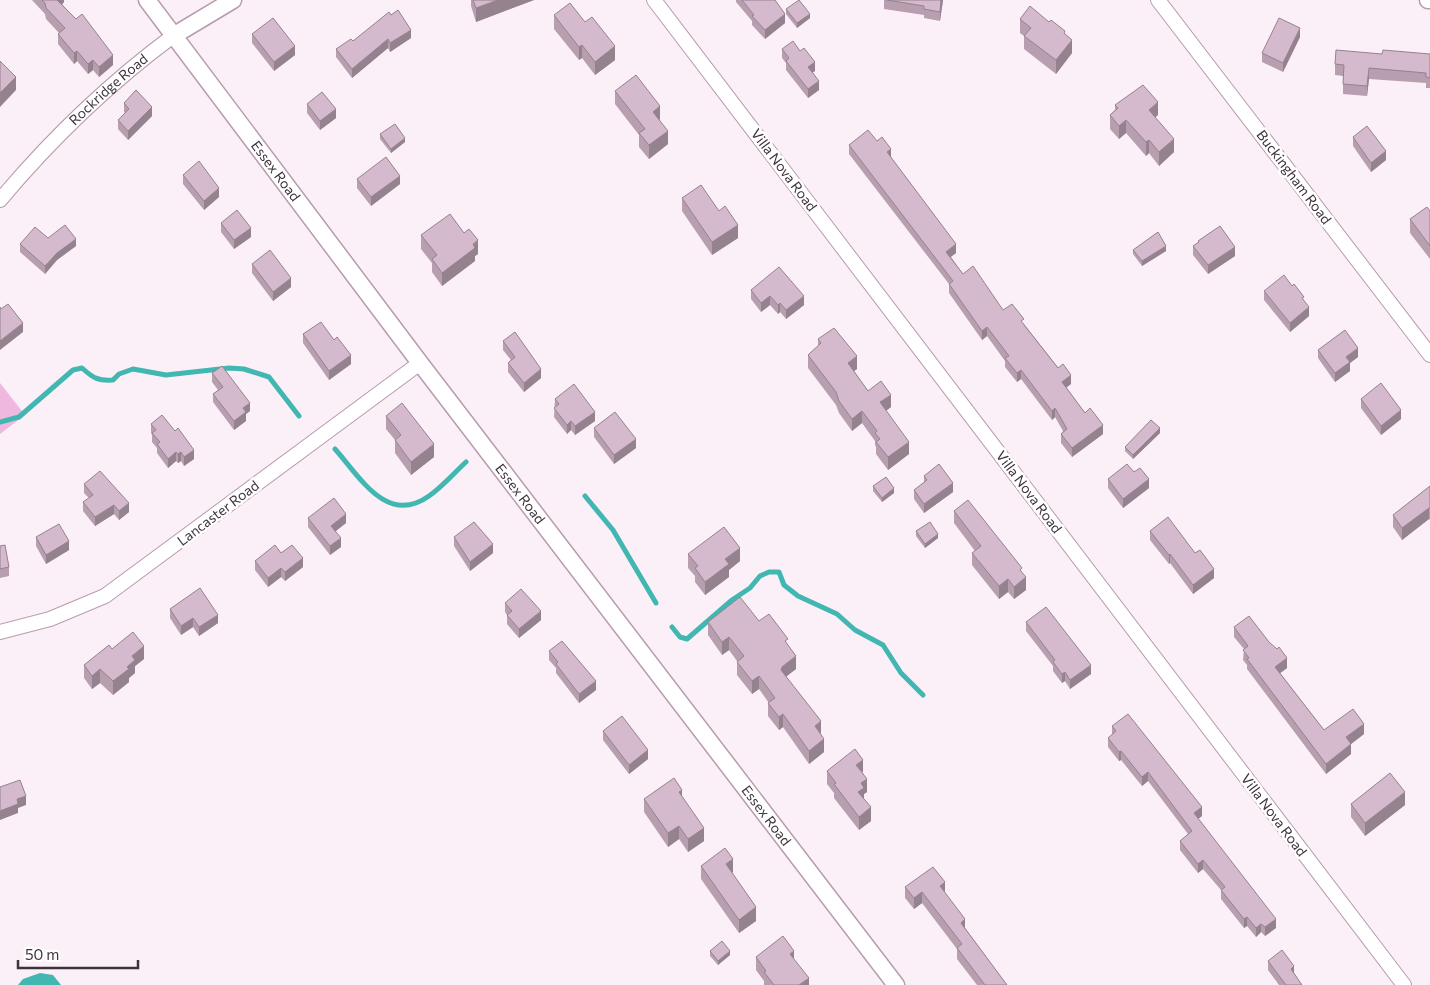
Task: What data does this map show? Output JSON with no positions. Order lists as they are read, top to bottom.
{
  "streets": {
    "street": [
      "Rockridge Road",
      "Villa Nova Road",
      "Essex Road",
      "Buckingham Road",
      "Lancaster Road"
    ]
  },
  "crossings": [
    ["Rockridge Road", "Essex Road"],
    ["Essex Road", "Lancaster Road"]
  ],
  "scale_bar": "50 m"
}
